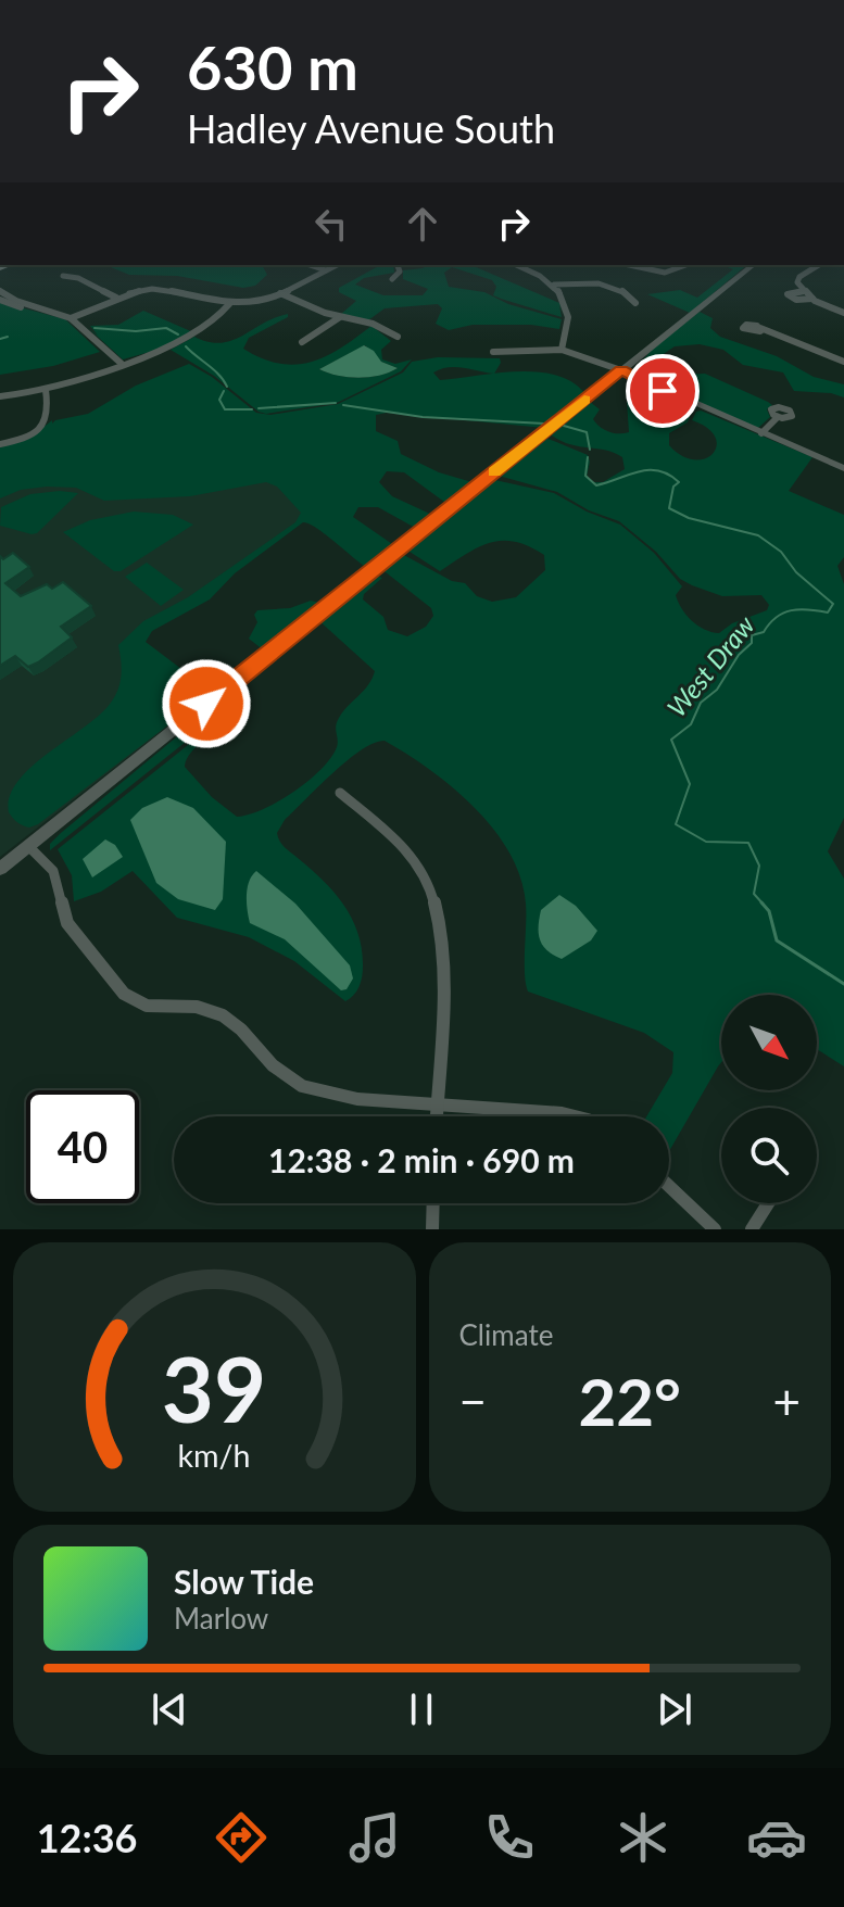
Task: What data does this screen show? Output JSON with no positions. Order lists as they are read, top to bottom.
{
  "water": ["West Draw"],
  "north": "bottom right",
  "page": {
    "turn": ["630 m", "Hadley Avenue South"],
    "limit": "40",
    "trip": "12:38 · 2 min · 690 m",
    "tile": "Climate",
    "heat": ["−", "22°", "+"],
    "song": ["Slow Tide", "Marlow"],
    "tabs": "12:36",
    "gauge": ["39", "km/h"]
  }
}
